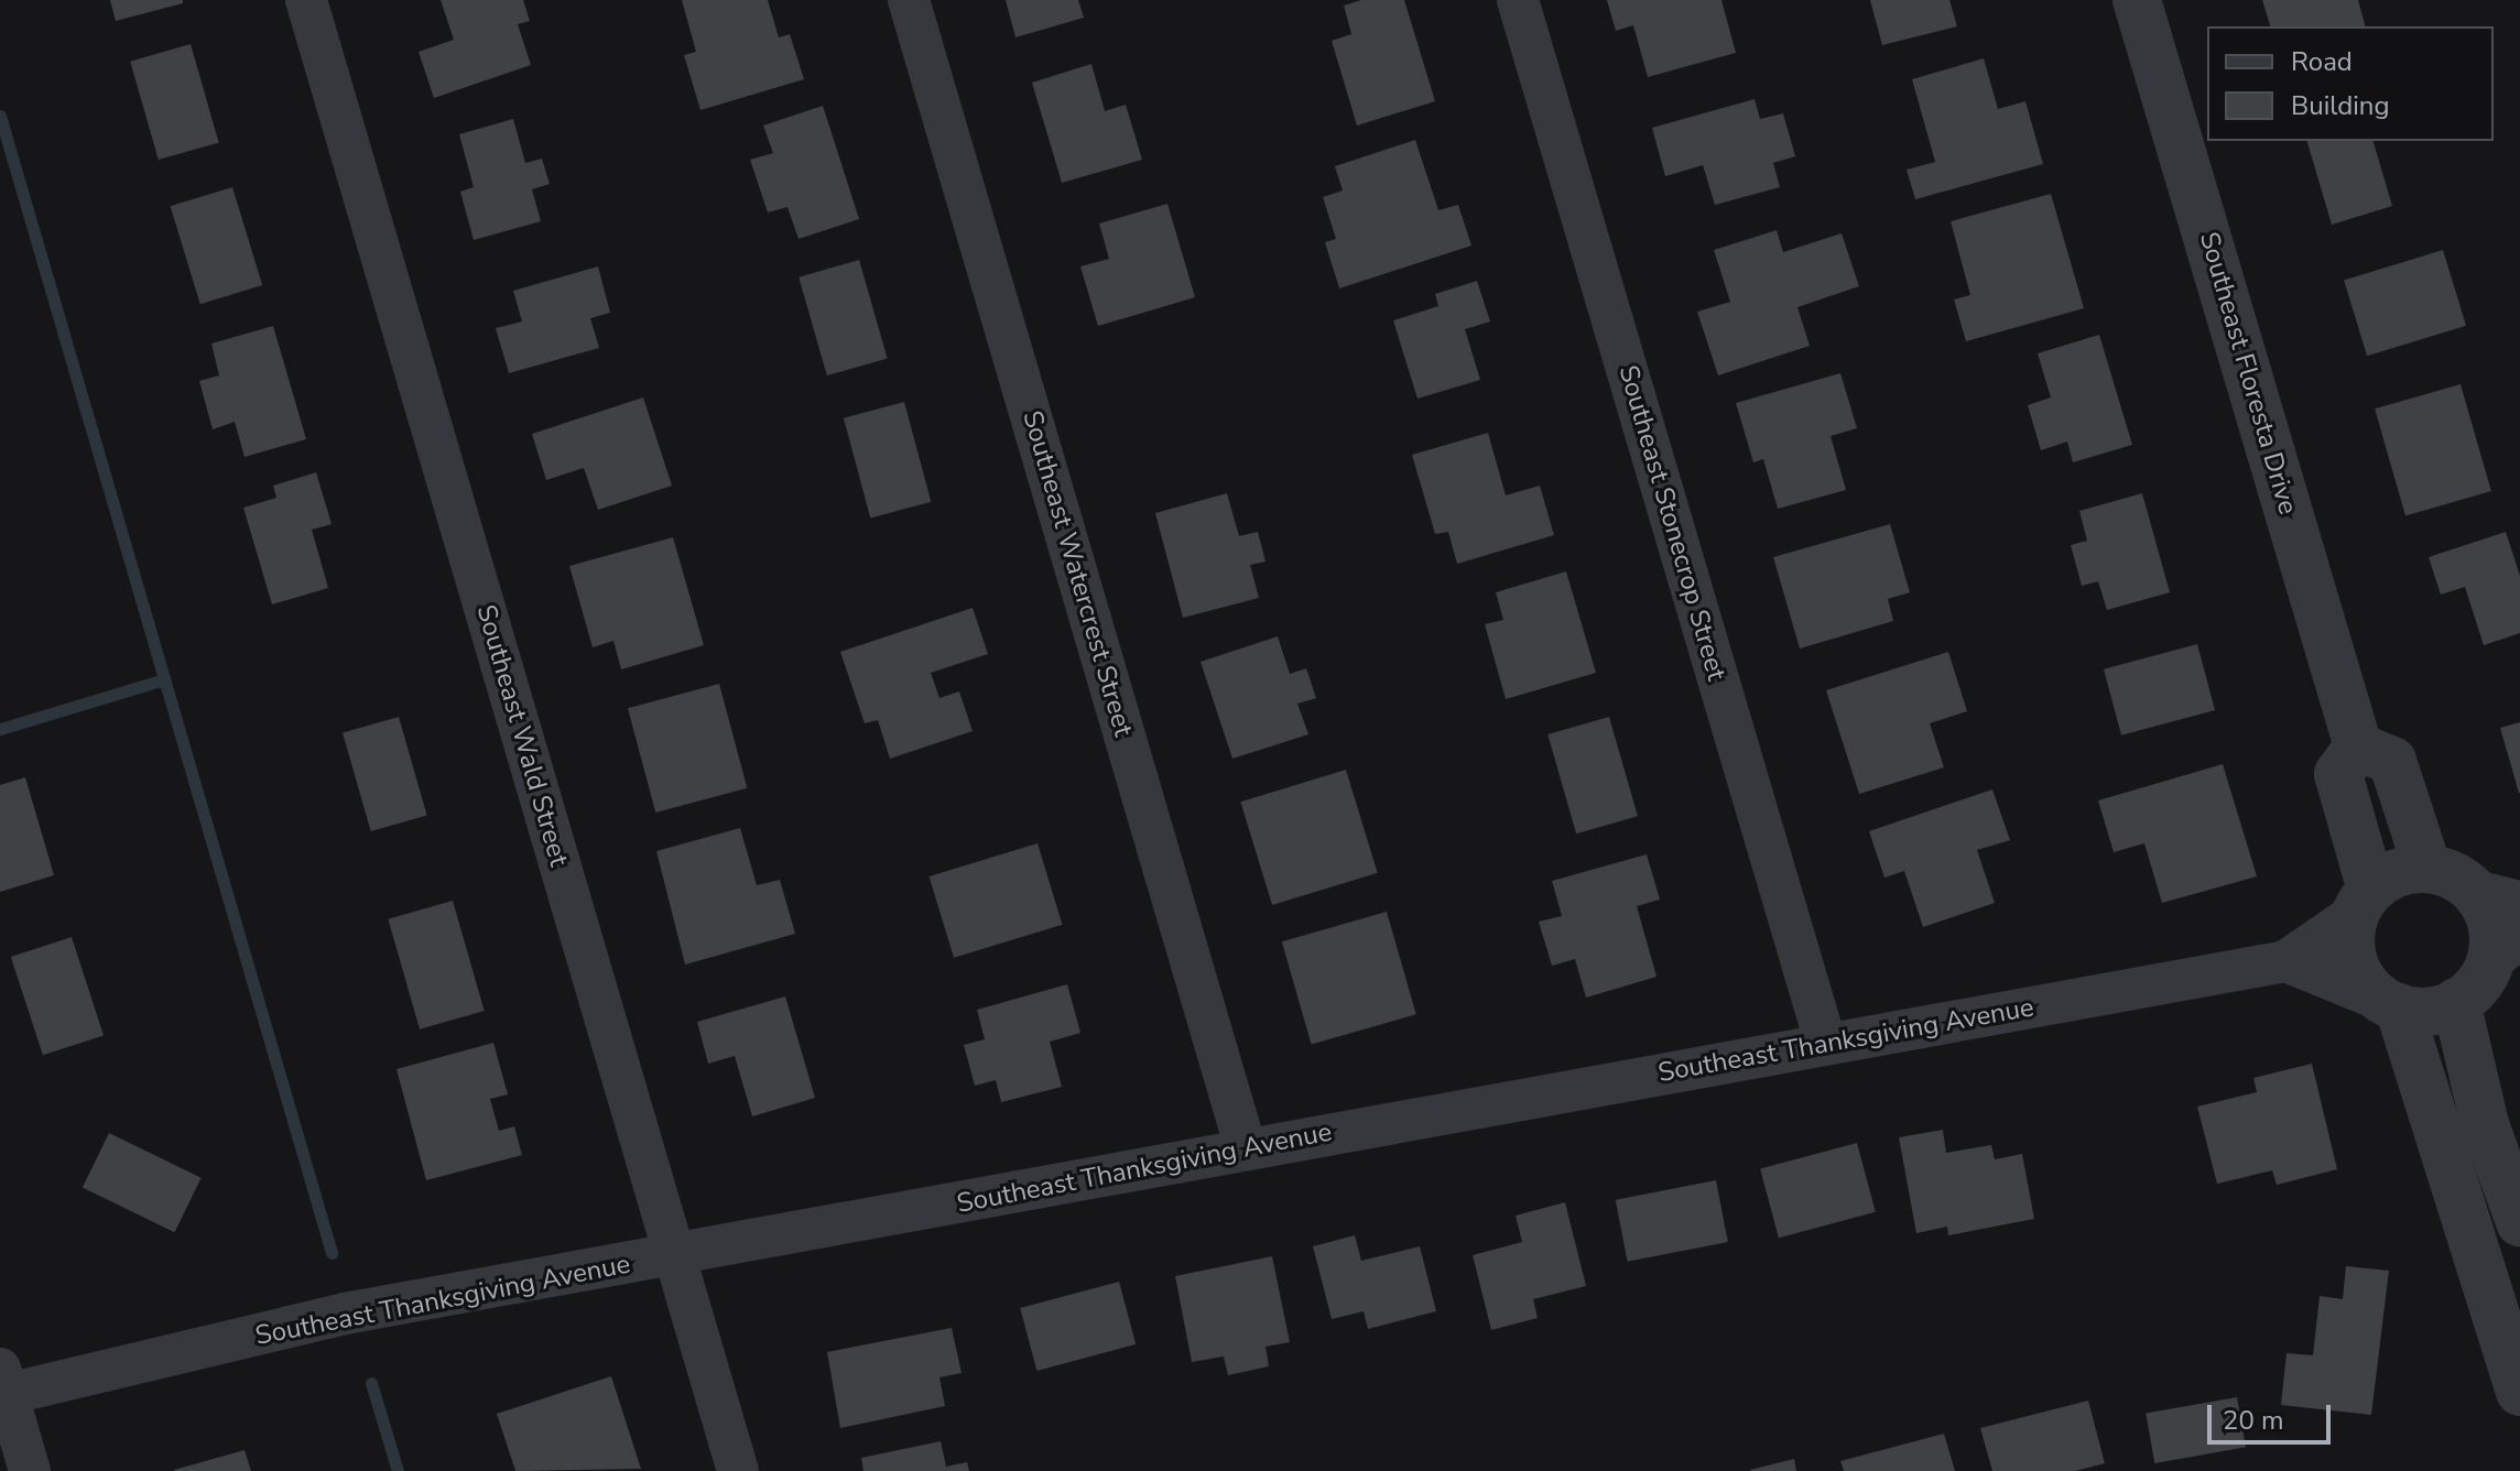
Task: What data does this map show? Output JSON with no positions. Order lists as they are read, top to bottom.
{
  "streets": {
    "street": [
      "Southeast Floresta Drive",
      "Southeast Stonecrop Street",
      "Southeast Watercrest Street",
      "Southeast Wald Street",
      "Southeast Thanksgiving Avenue"
    ]
  },
  "crossings": [
    ["Southeast Stonecrop Street", "Southeast Thanksgiving Avenue"],
    ["Southeast Watercrest Street", "Southeast Thanksgiving Avenue"],
    ["Southeast Wald Street", "Southeast Thanksgiving Avenue"]
  ],
  "legend": ["Road", "Building"],
  "scale_bar": "20 m"
}
